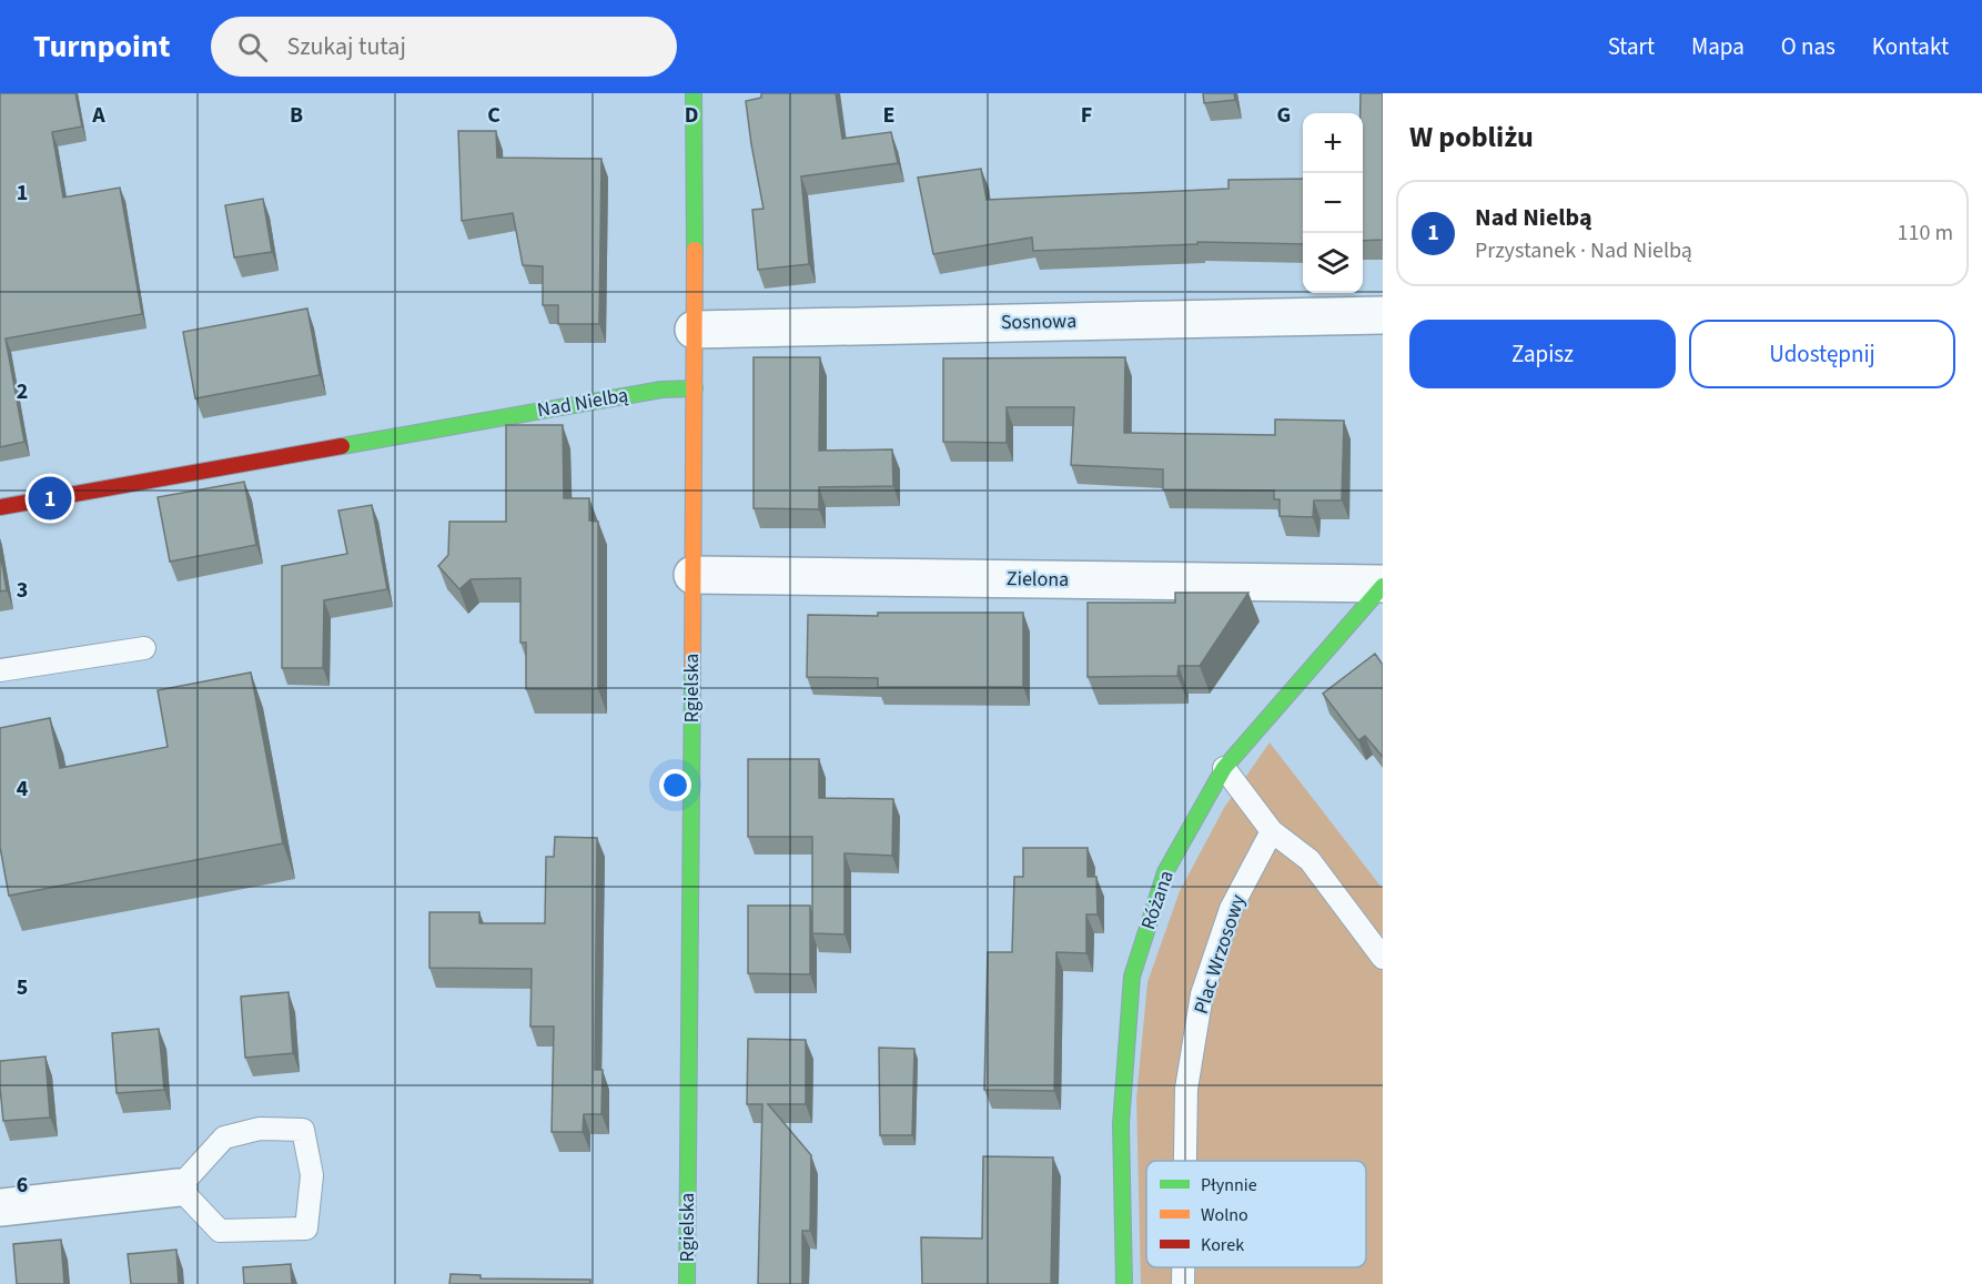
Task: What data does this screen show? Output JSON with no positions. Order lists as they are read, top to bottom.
{
  "streets": {
    "street": [
      "Sosnowa",
      "Nad Nielbą",
      "Zielona",
      "Rgielska",
      "Różana"
    ],
    "lane": ["Plac Wrzosowy"]
  },
  "crossings": [
    ["Sosnowa", "Rgielska"],
    ["Nad Nielbą", "Rgielska"],
    ["Zielona", "Rgielska"],
    ["Zielona", "Różana"]
  ],
  "legend": ["Płynnie", "Wolno", "Korek"],
  "page": {
    "header": "Turnpoint",
    "search": "Szukaj tutaj",
    "nav": [
      "Start",
      "Mapa",
      "O nas",
      "Kontakt"
    ],
    "heading": "W pobliżu",
    "map_buttons": ["+", "−"],
    "list": [
      {
        "mark": "1",
        "name": "Nad Nielbą",
        "note": "Przystanek · Nad Nielbą",
        "value": "110 m"
      }
    ],
    "buttons": ["Zapisz", "Udostępnij"],
    "pins": "1"
  },
  "grid": {
    "columns": [
      "A",
      "B",
      "C",
      "D",
      "E",
      "F",
      "G"
    ],
    "rows": [
      "1",
      "2",
      "3",
      "4",
      "5",
      "6"
    ]
  }
}
